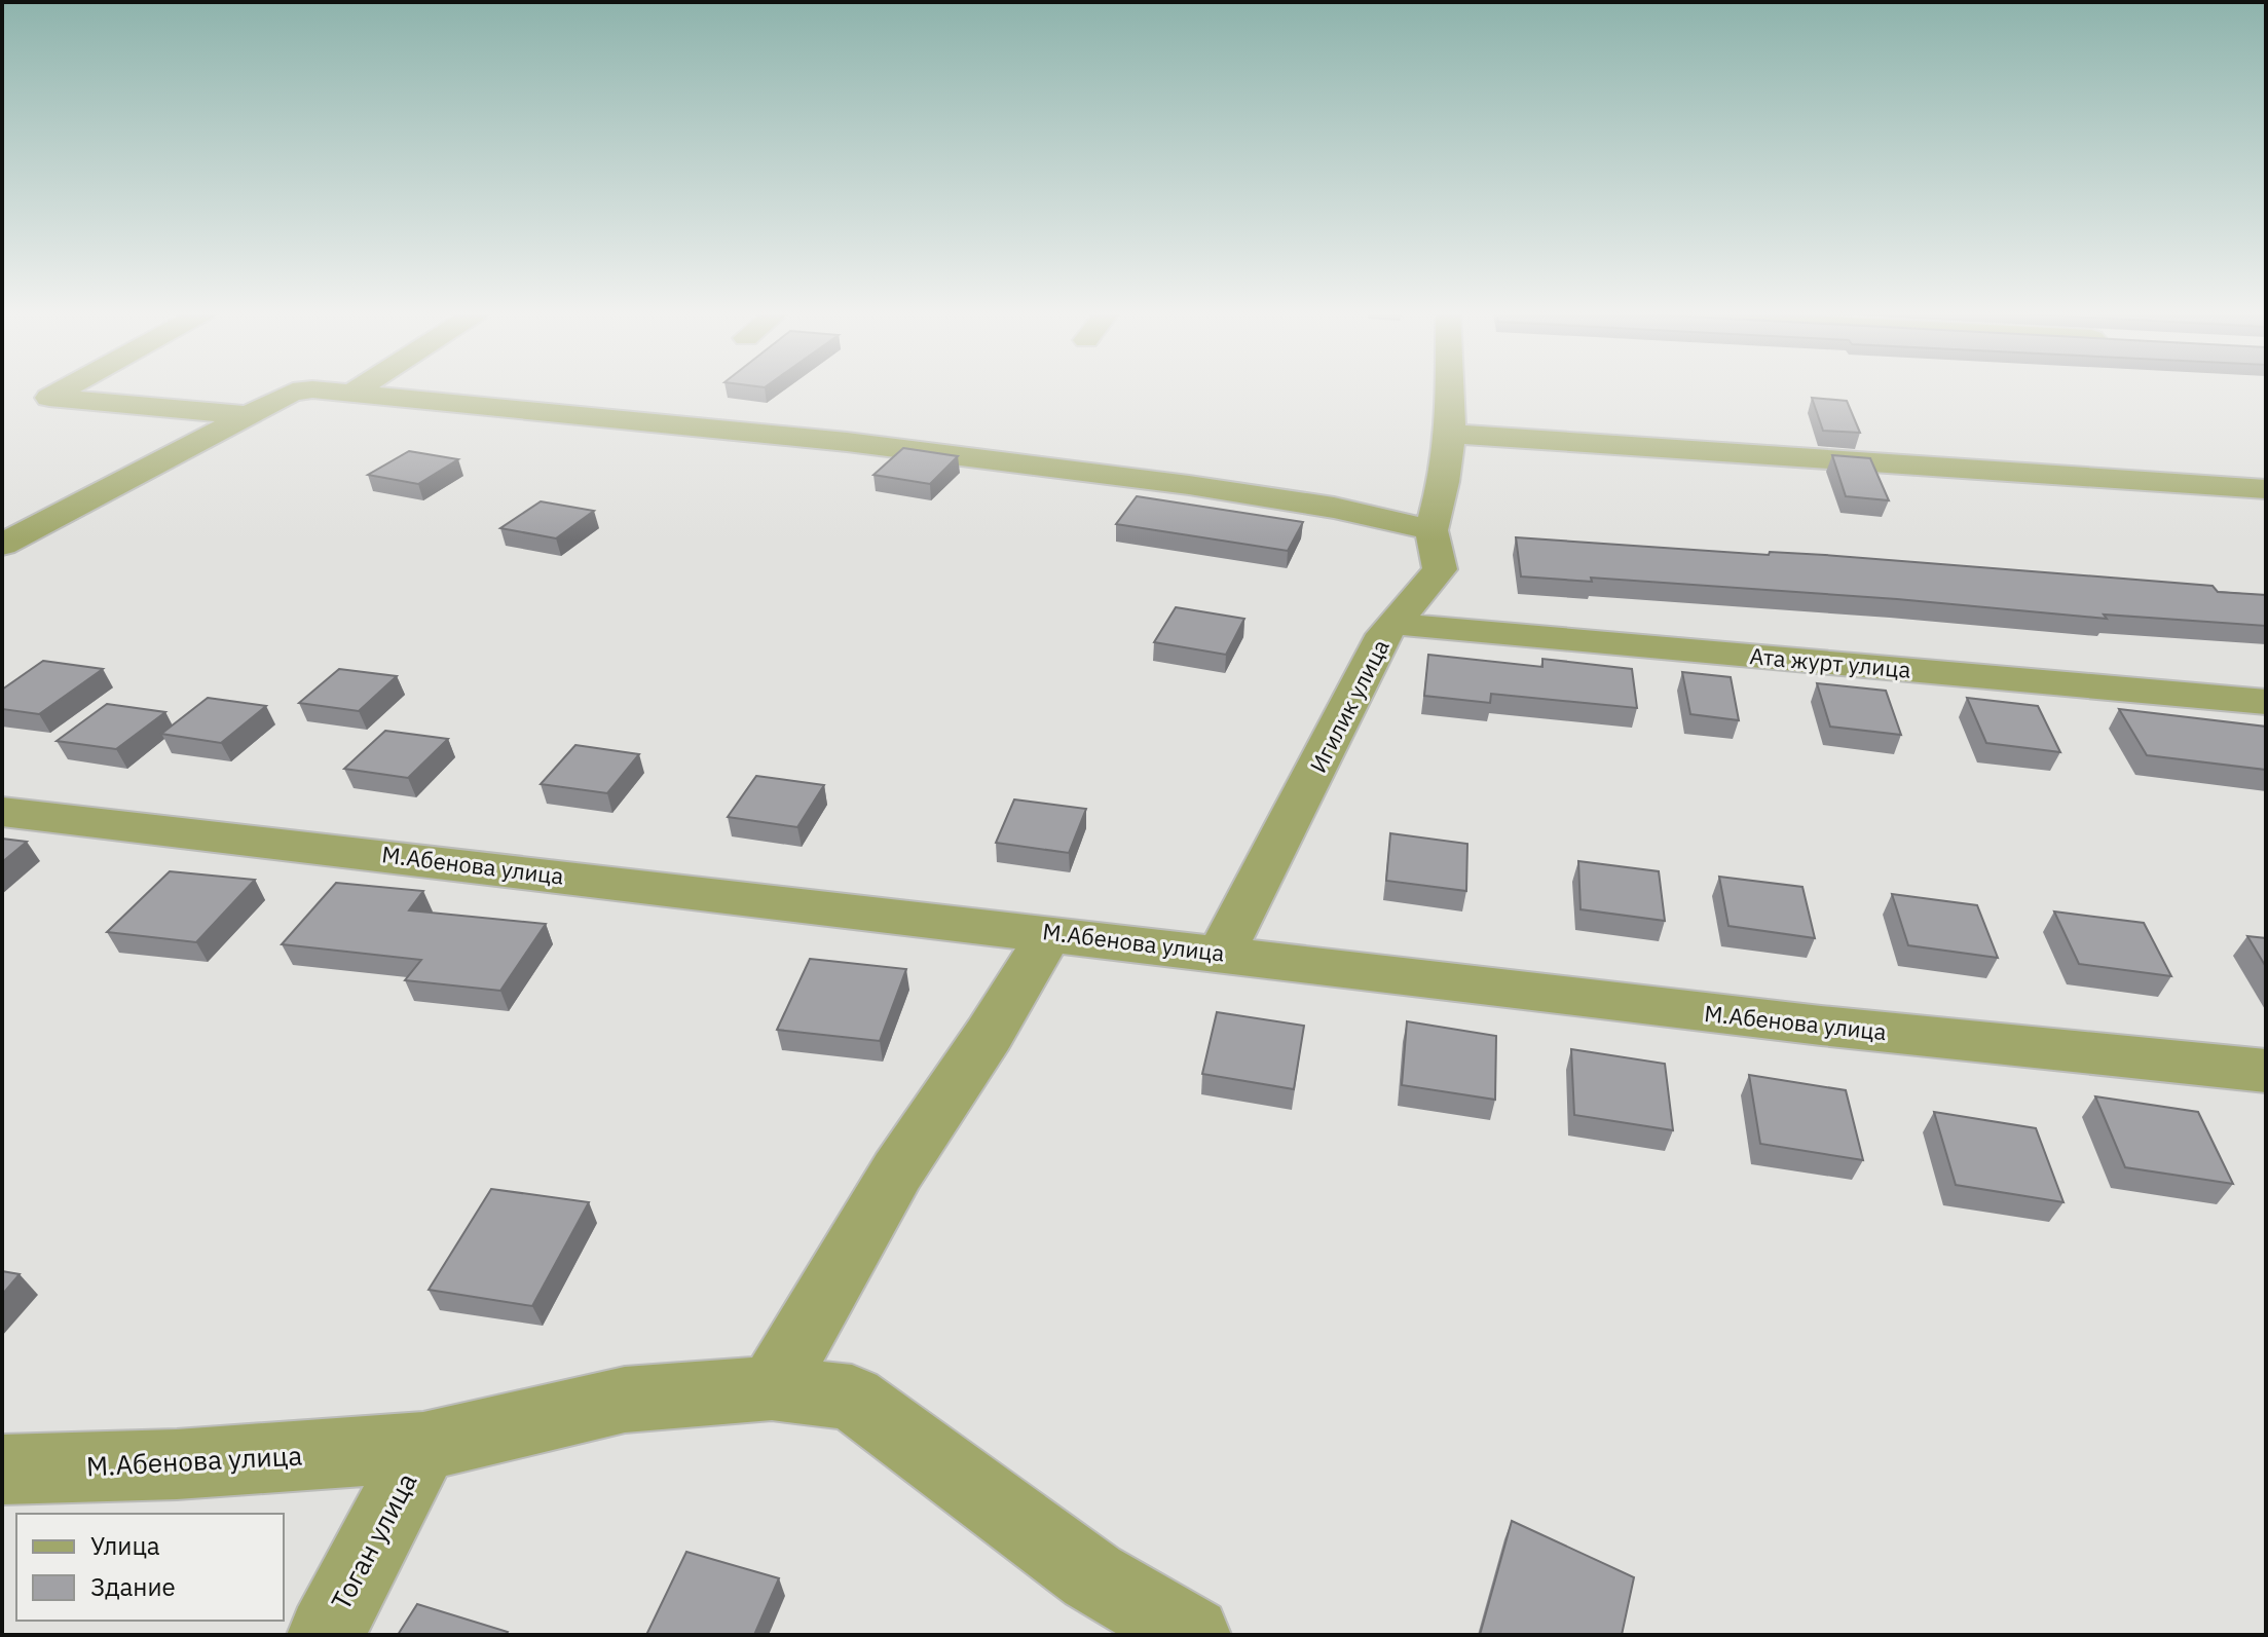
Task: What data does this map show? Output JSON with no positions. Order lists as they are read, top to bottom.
{
  "streets": {
    "street": [
      "Ата журт улица",
      "Игилик улица",
      "М.Абенова улица",
      "Тоган улица"
    ]
  },
  "crossings": [
    ["Ата журт улица", "Игилик улица"],
    ["Игилик улица", "М.Абенова улица"],
    ["М.Абенова улица", "Тоган улица"]
  ],
  "legend": ["Улица", "Здание"]
}
